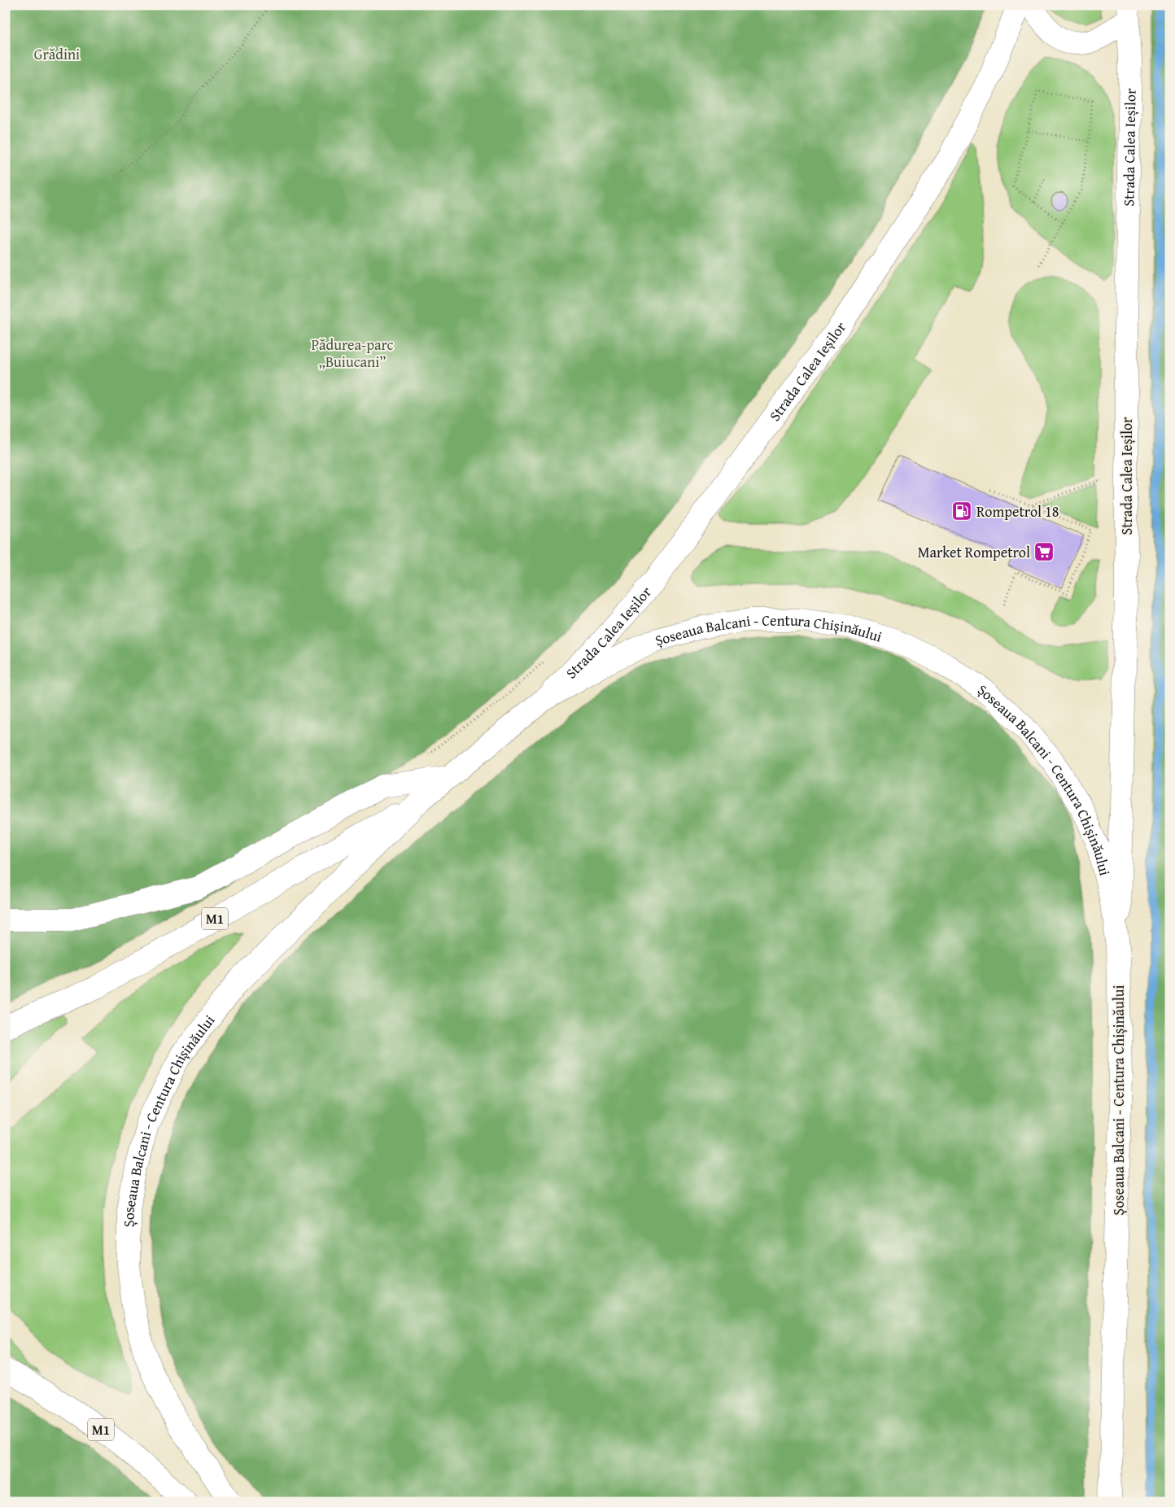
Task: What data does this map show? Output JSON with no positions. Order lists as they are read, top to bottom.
{
  "streets": {
    "main road": ["Strada Calea Ieșilor", "Șoseaua Balcani - Centura Chișinăului", "M1"]
  },
  "crossings": [
    ["Strada Calea Ieșilor", "Șoseaua Balcani - Centura Chișinăului"]
  ],
  "parks": ["Grădini", "Pădurea-parc „Buiucani”"],
  "places": {
    "fuel station": ["Rompetrol 18"],
    "supermarket": ["Market Rompetrol"]
  }
}
